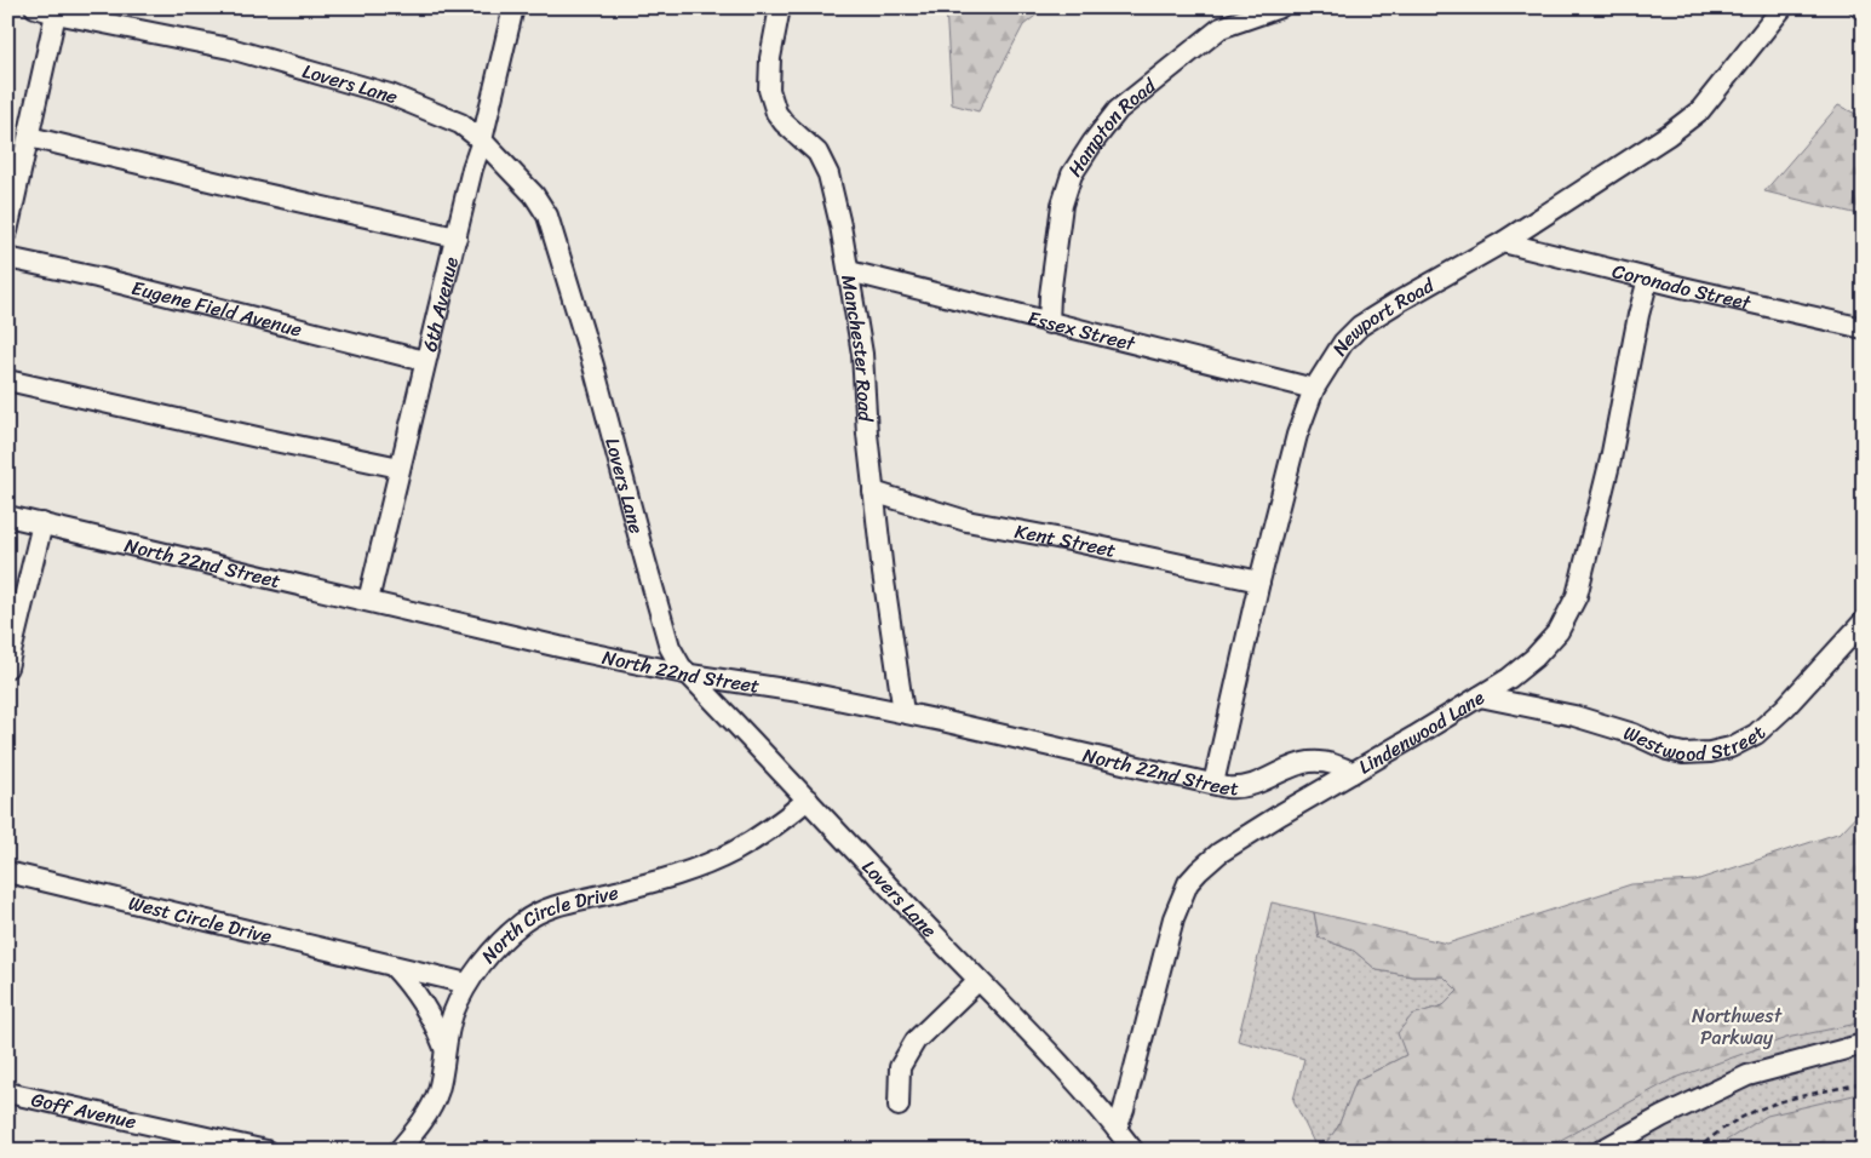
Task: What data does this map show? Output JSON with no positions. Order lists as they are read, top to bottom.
{
  "streets": {
    "street": [
      "Lovers Lane",
      "Hampton Road",
      "Coronado Street",
      "6th Avenue",
      "Eugene Field Avenue",
      "Newport Road",
      "Essex Street",
      "Manchester Road",
      "Kent Street",
      "North 22nd Street",
      "Westwood Street",
      "Lindenwood Lane",
      "West Circle Drive",
      "North Circle Drive",
      "Goff Avenue"
    ]
  },
  "crossings": [
    ["Lovers Lane", "6th Avenue"],
    ["Lovers Lane", "North 22nd Street"],
    ["Lovers Lane", "Lindenwood Lane"],
    ["Lovers Lane", "North Circle Drive"],
    ["Hampton Road", "Essex Street"],
    ["Coronado Street", "Newport Road"],
    ["Coronado Street", "Lindenwood Lane"],
    ["6th Avenue", "Eugene Field Avenue"],
    ["6th Avenue", "North 22nd Street"],
    ["Newport Road", "Essex Street"],
    ["Newport Road", "Kent Street"],
    ["Newport Road", "North 22nd Street"],
    ["Essex Street", "Manchester Road"],
    ["Manchester Road", "Kent Street"],
    ["Manchester Road", "North 22nd Street"],
    ["North 22nd Street", "Lindenwood Lane"],
    ["Westwood Street", "Lindenwood Lane"],
    ["West Circle Drive", "North Circle Drive"]
  ],
  "parks": ["Northwest Parkway"]
}
